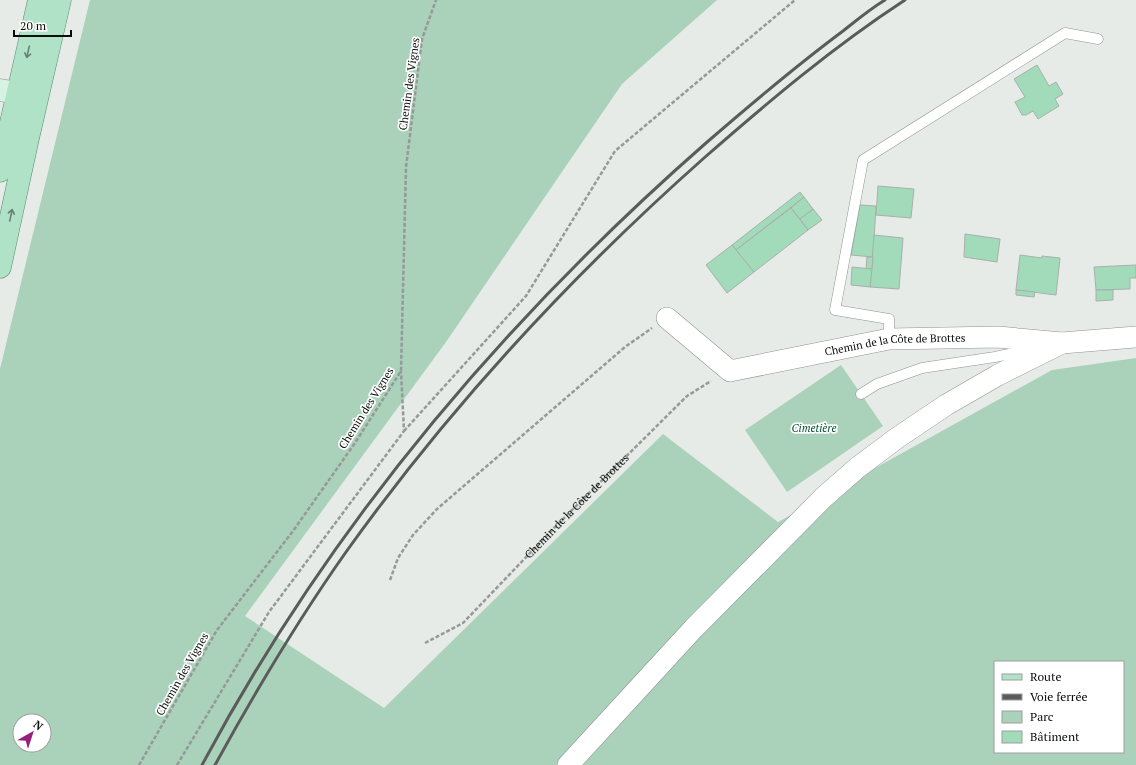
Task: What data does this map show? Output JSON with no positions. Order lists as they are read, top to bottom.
{
  "streets": {
    "street": ["Chemin de la Côte de Brottes"],
    "path": ["Chemin des Vignes"]
  },
  "parks": ["Cimetière"],
  "legend": [
    "Route",
    "Voie ferrée",
    "Parc",
    "Bâtiment"
  ],
  "scale_bar": "20 m",
  "north": "top right"
}
